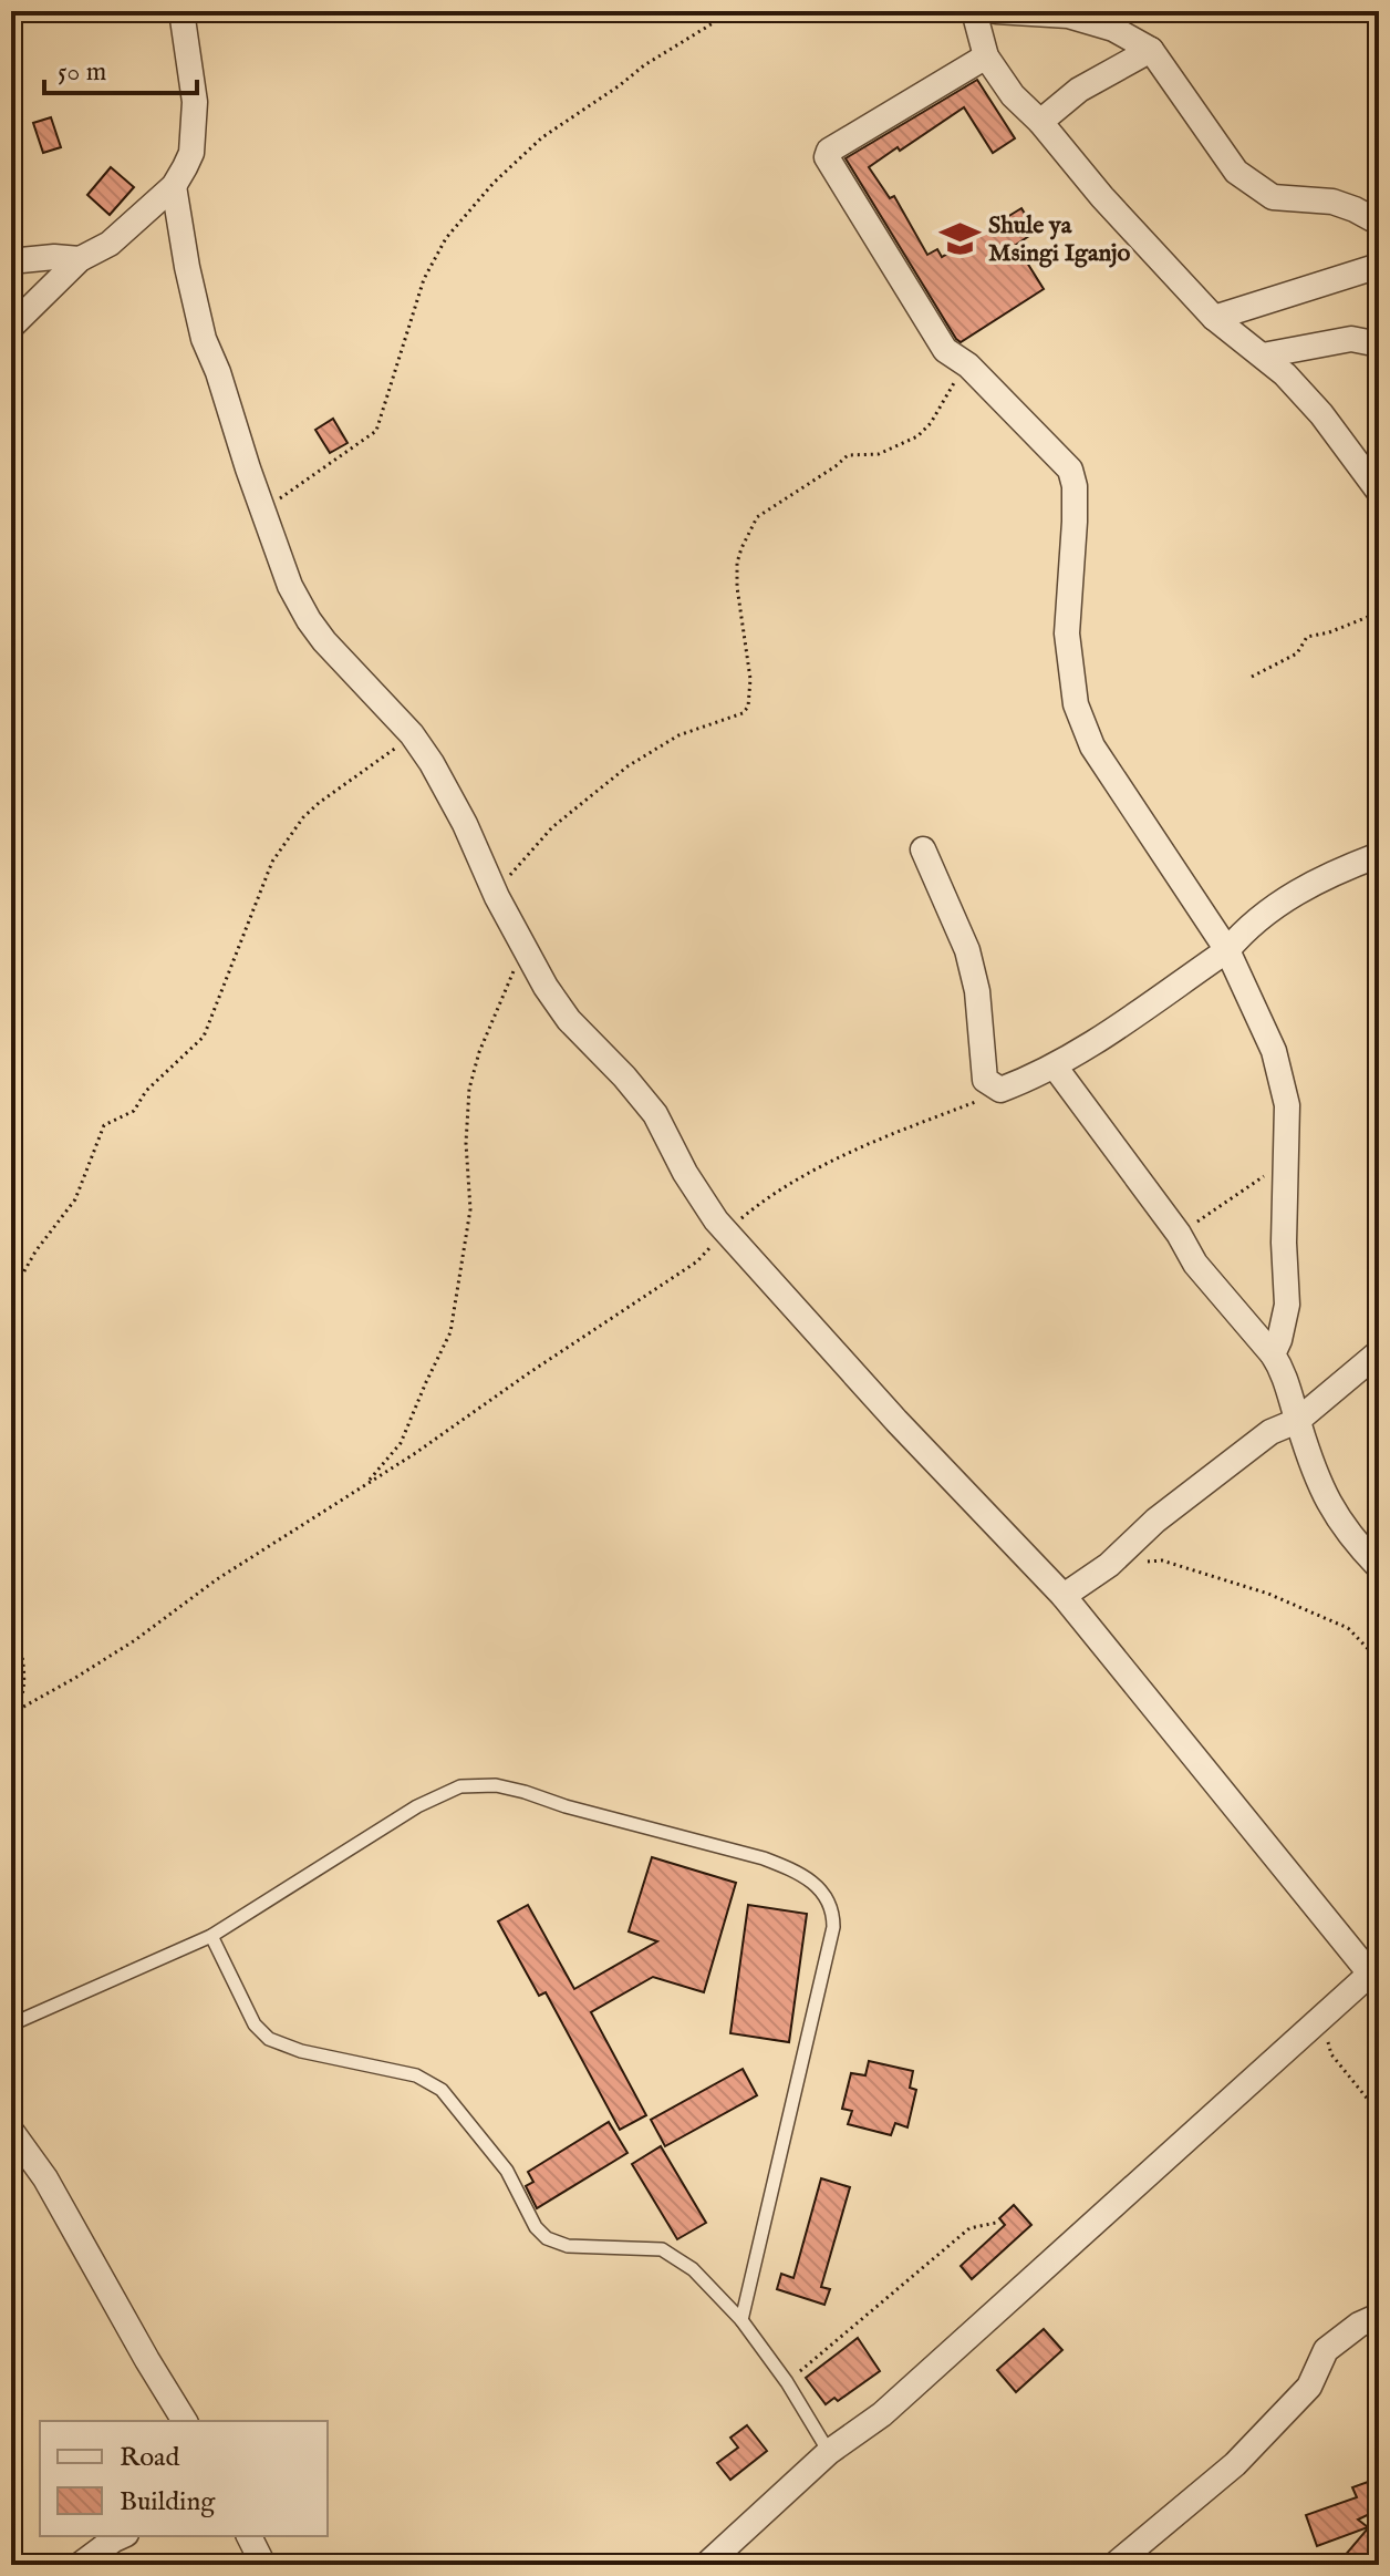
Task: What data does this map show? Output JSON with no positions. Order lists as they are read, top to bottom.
{
  "places": {
    "school or university": ["Shule ya Msingi Iganjo"]
  },
  "legend": ["Road", "Building"],
  "scale_bar": "50 m"
}
